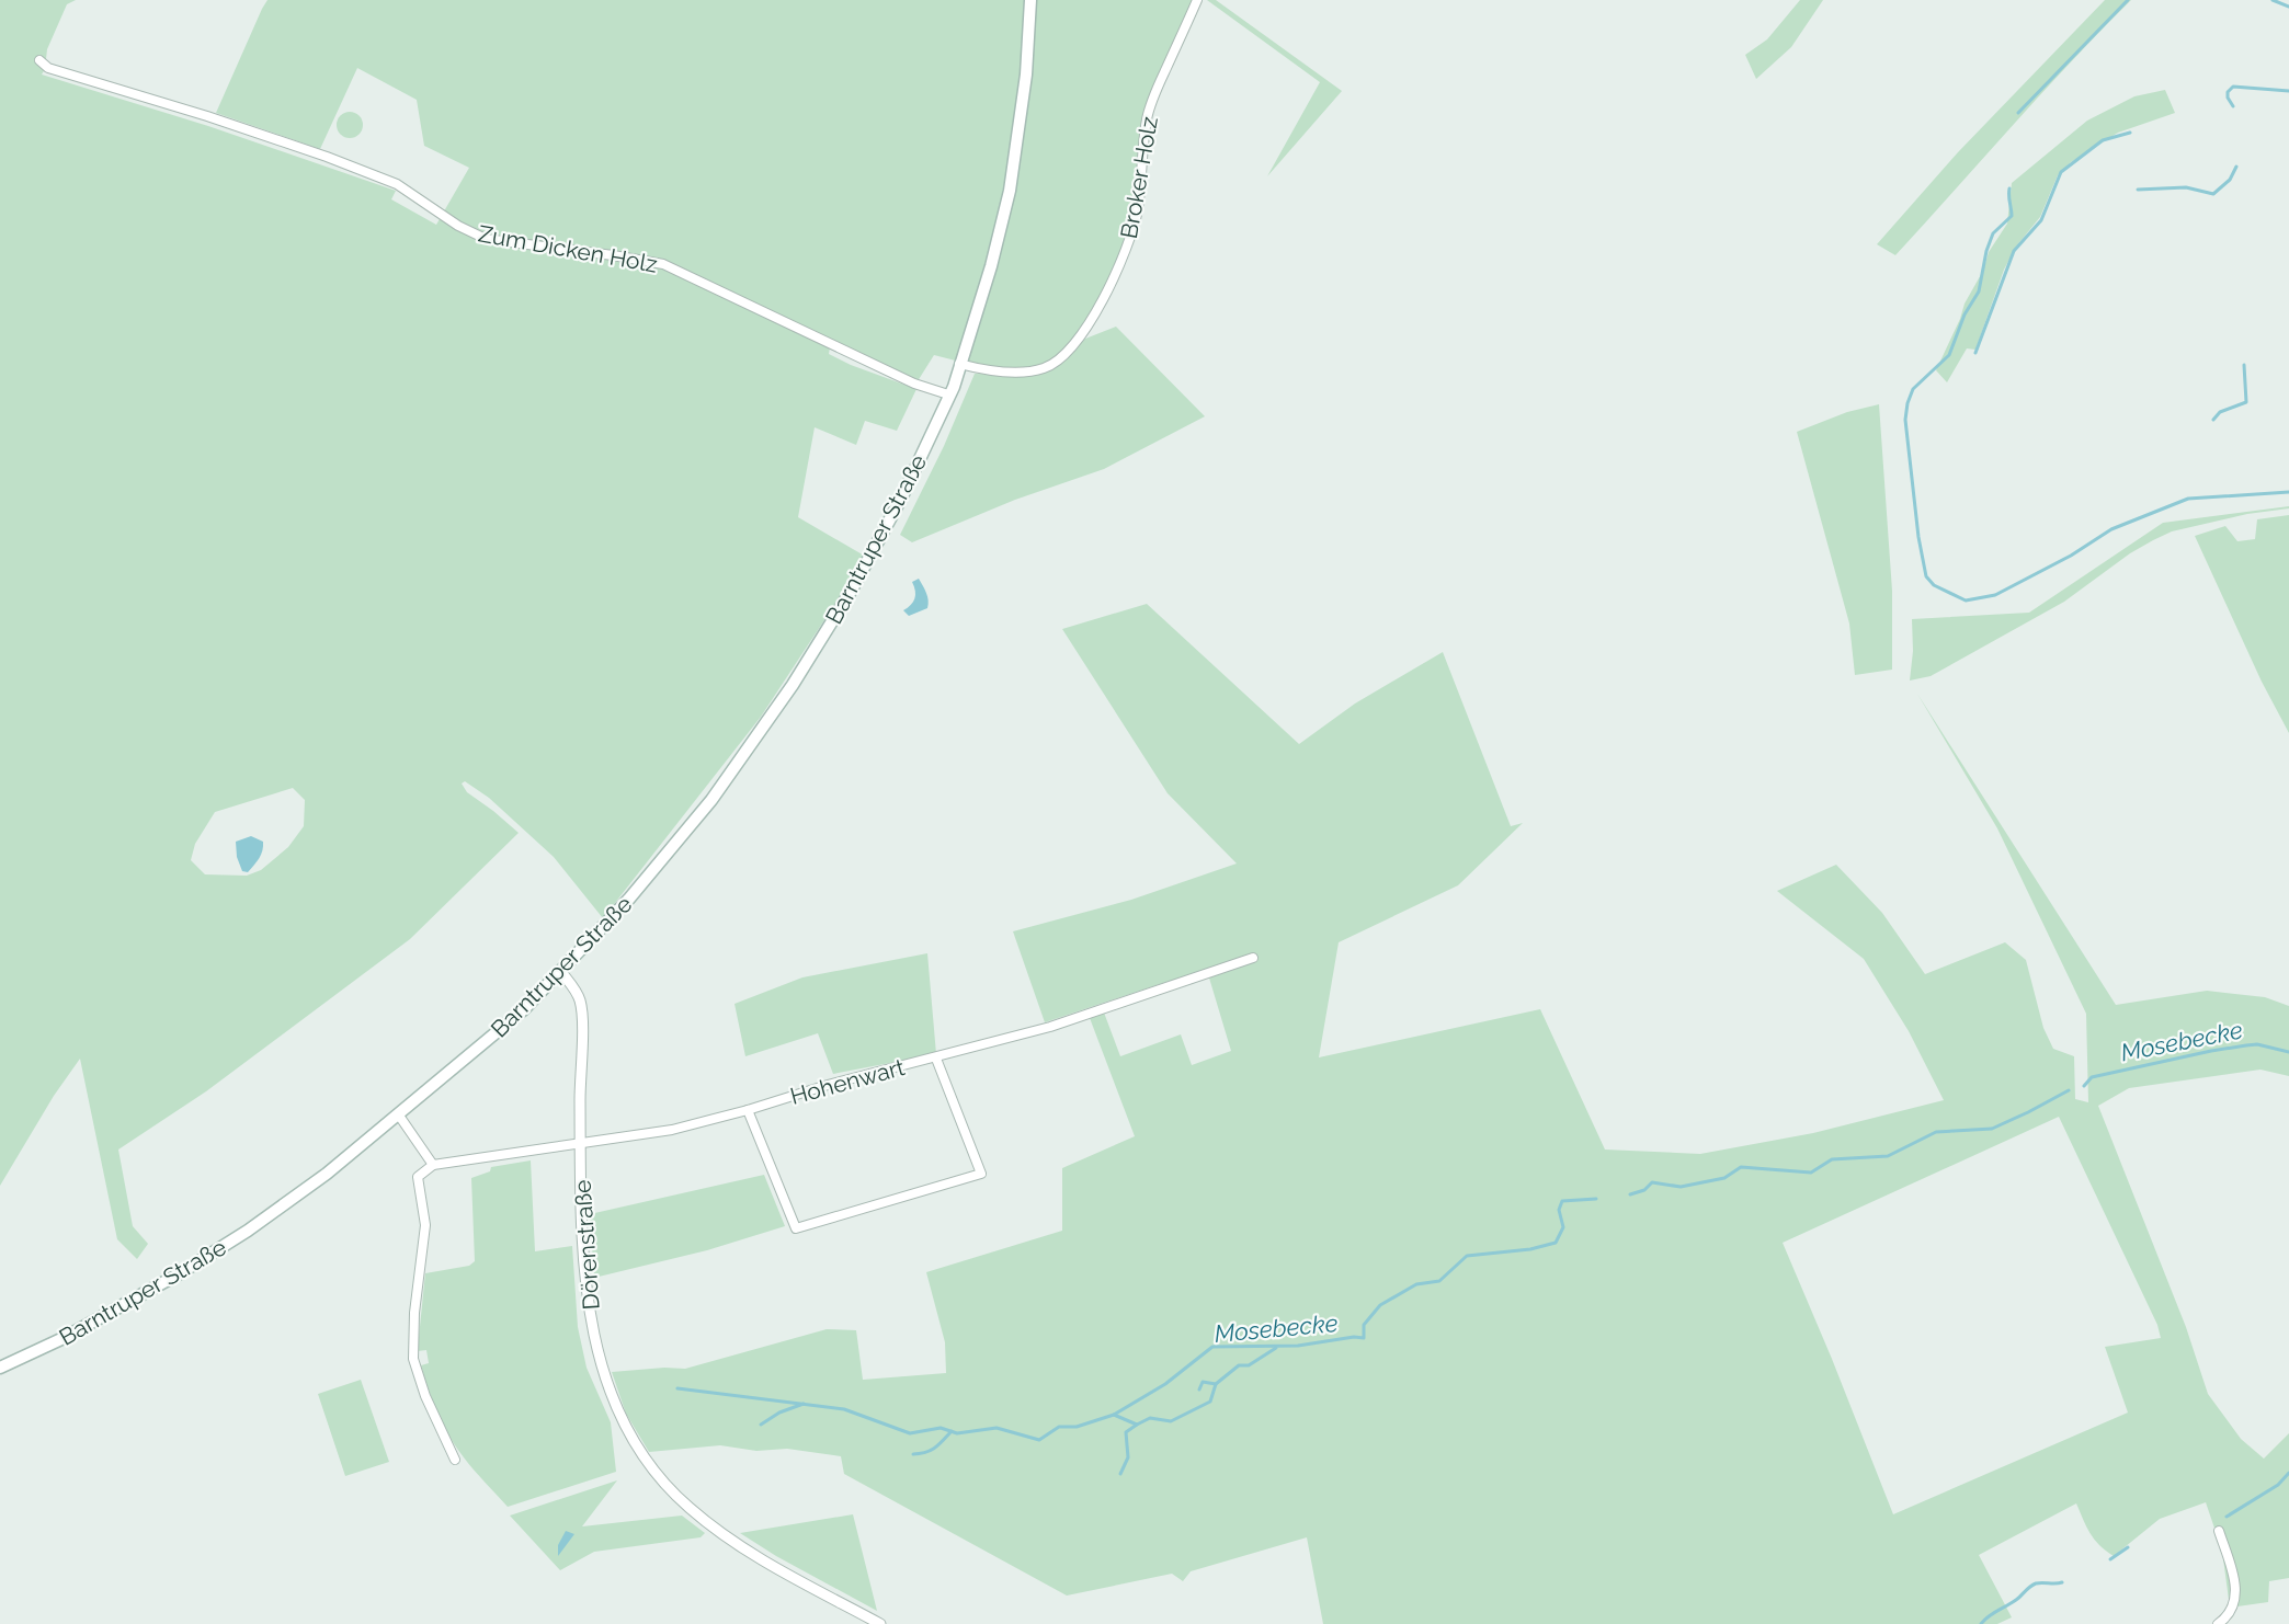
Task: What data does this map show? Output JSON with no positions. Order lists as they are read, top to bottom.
{
  "streets": {
    "main road": ["Barntruper Straße"],
    "street": [
      "Broker Holz",
      "Zum Dicken Holz",
      "Hohenwart",
      "Dörenstraße"
    ]
  },
  "crossings": [
    ["Broker Holz", "Barntruper Straße"],
    ["Zum Dicken Holz", "Barntruper Straße"],
    ["Barntruper Straße", "Dörenstraße"],
    ["Hohenwart", "Dörenstraße"]
  ],
  "water": ["Mosebecke"]
}
